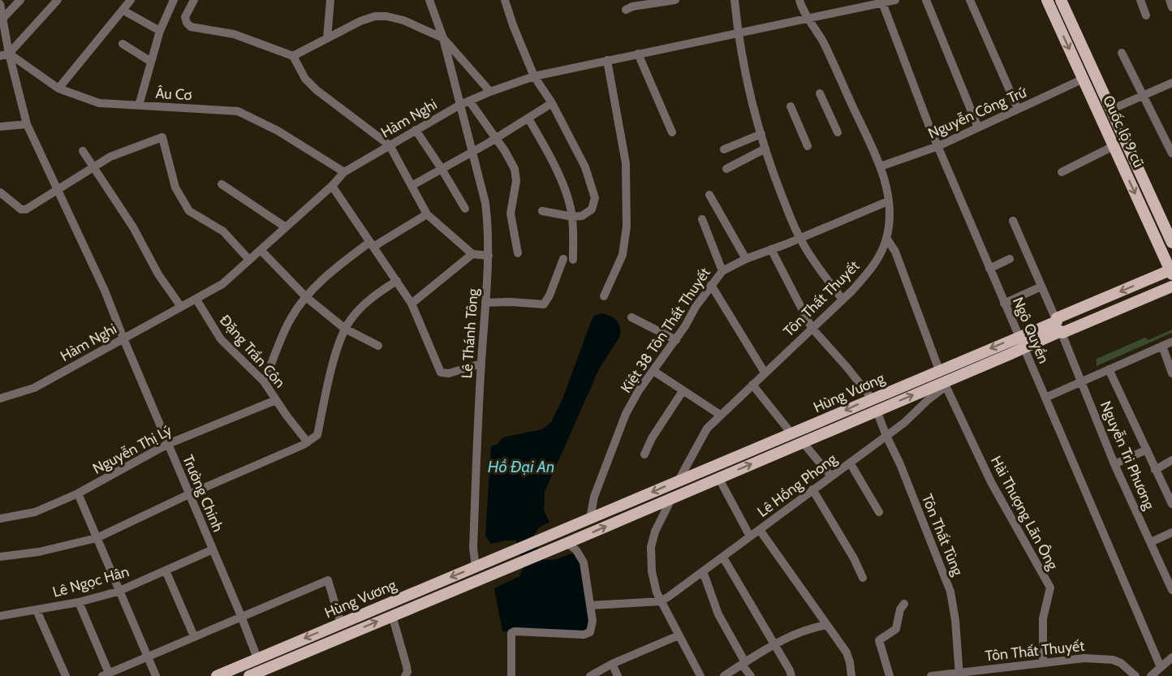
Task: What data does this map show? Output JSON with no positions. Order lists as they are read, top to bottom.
{
  "streets": {
    "main road": ["Quốc lộ 9 cũ", "Hùng Vương"],
    "street": [
      "Âu Cơ",
      "Nguyễn Công Trứ",
      "Hàm Nghi",
      "Tôn Thất Thuyết",
      "Kiệt 38 Tôn Thất Thuyết",
      "Ngô Quyền",
      "Lê Thánh Tông",
      "Đặng Trần Côn",
      "Nguyễn Thị Lý",
      "Nguyễn Tri Phương",
      "Lê Hồng Phong",
      "Trường Chinh",
      "Hải Thượng Lãn Ông",
      "Tôn Thất Tùng",
      "Lê Ngọc Hân"
    ]
  },
  "crossings": [
    ["Âu Cơ", "Hàm Nghi"],
    ["Âu Cơ", "Trường Chinh"],
    ["Nguyễn Công Trứ", "Quốc lộ 9 cũ"],
    ["Nguyễn Công Trứ", "Tôn Thất Thuyết"],
    ["Nguyễn Công Trứ", "Ngô Quyền"],
    ["Hàm Nghi", "Tôn Thất Thuyết"],
    ["Hàm Nghi", "Ngô Quyền"],
    ["Hàm Nghi", "Lê Thánh Tông"],
    ["Hàm Nghi", "Đặng Trần Côn"],
    ["Hàm Nghi", "Trường Chinh"],
    ["Quốc lộ 9 cũ", "Hùng Vương"],
    ["Tôn Thất Thuyết", "Kiệt 38 Tôn Thất Thuyết"],
    ["Tôn Thất Thuyết", "Hùng Vương"],
    ["Tôn Thất Thuyết", "Hải Thượng Lãn Ông"],
    ["Tôn Thất Thuyết", "Tôn Thất Tùng"],
    ["Kiệt 38 Tôn Thất Thuyết", "Hùng Vương"],
    ["Ngô Quyền", "Hùng Vương"],
    ["Lê Thánh Tông", "Hùng Vương"],
    ["Đặng Trần Côn", "Nguyễn Thị Lý"],
    ["Hùng Vương", "Nguyễn Tri Phương"],
    ["Hùng Vương", "Lê Hồng Phong"],
    ["Hùng Vương", "Trường Chinh"],
    ["Hùng Vương", "Hải Thượng Lãn Ông"],
    ["Hùng Vương", "Tôn Thất Tùng"],
    ["Nguyễn Thị Lý", "Trường Chinh"],
    ["Lê Hồng Phong", "Hải Thượng Lãn Ông"],
    ["Lê Hồng Phong", "Tôn Thất Tùng"],
    ["Trường Chinh", "Lê Ngọc Hân"]
  ],
  "water": ["Hồ Đại An"]
}
